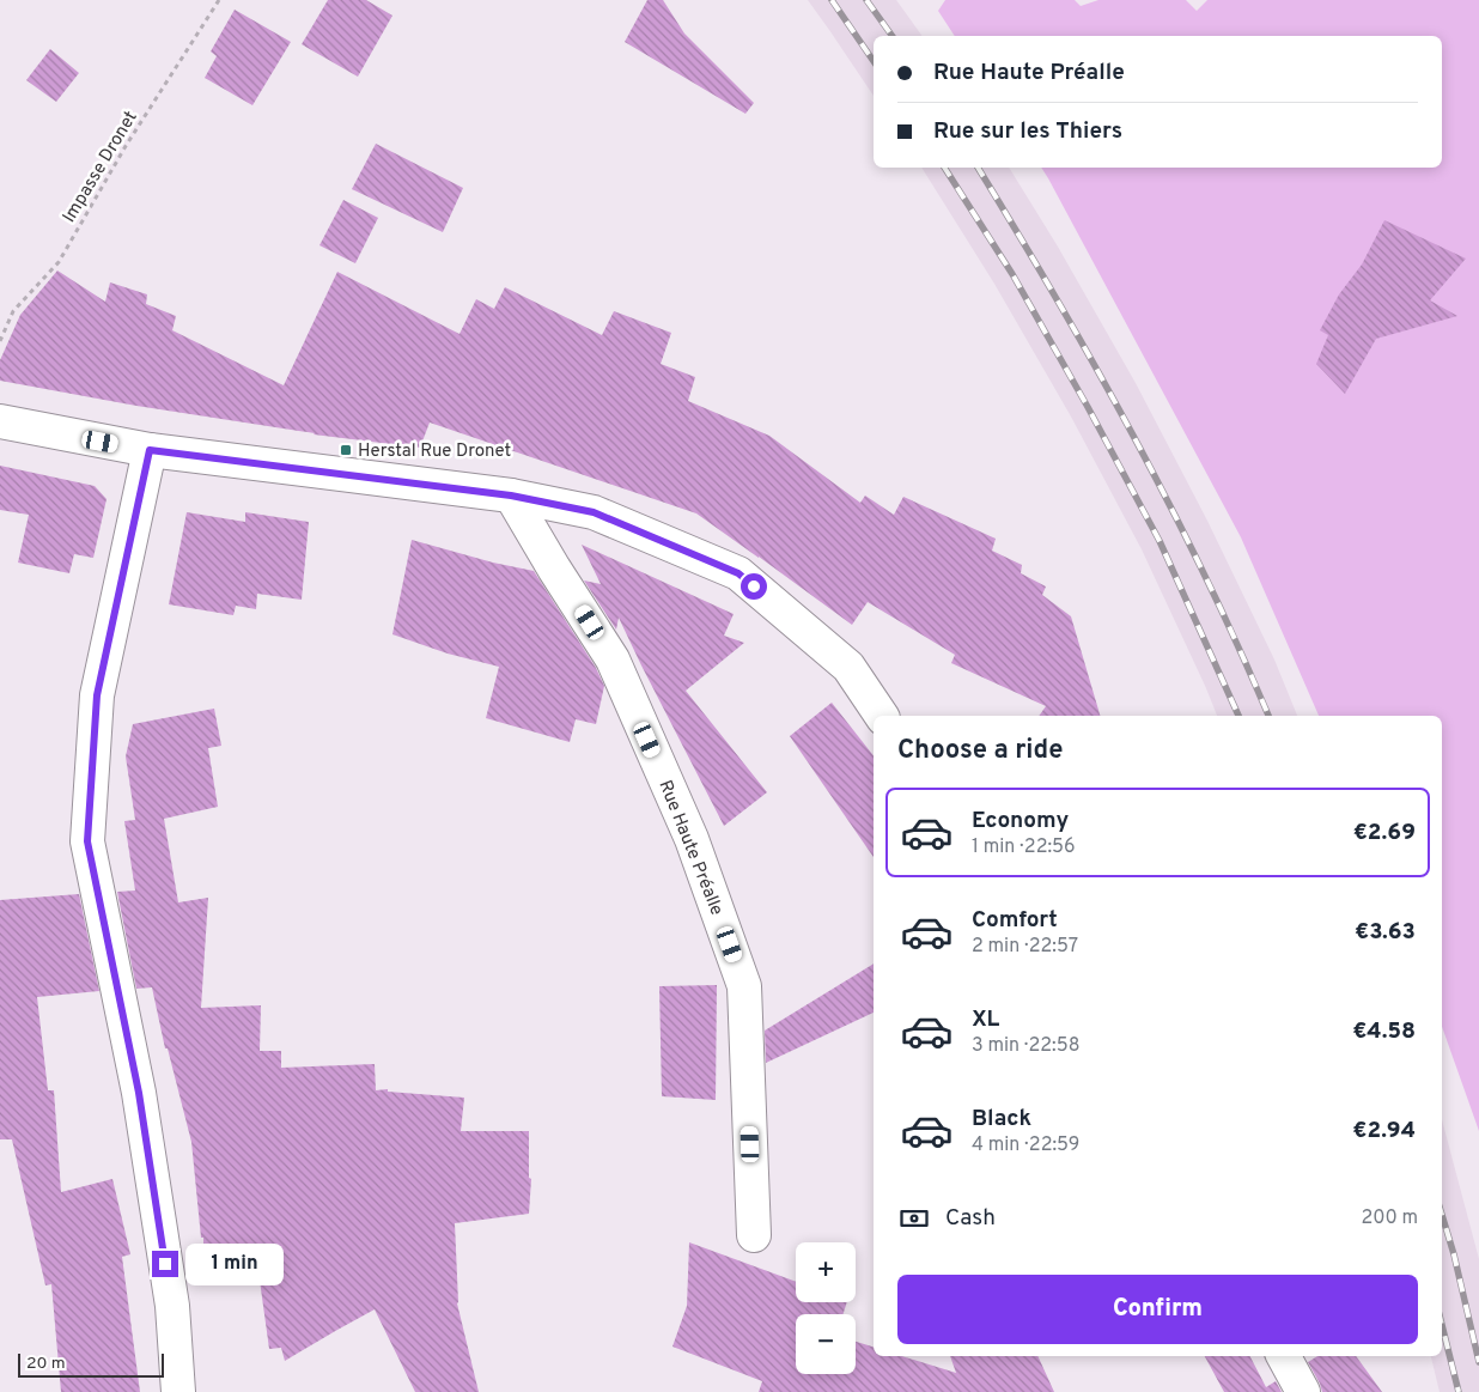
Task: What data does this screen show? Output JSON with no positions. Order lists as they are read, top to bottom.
{
  "streets": {
    "street": ["Rue Haute Préalle"],
    "path": ["Impasse Dronet"]
  },
  "places": {
    "transit": ["Herstal Rue Dronet"]
  },
  "scale_bar": "20 m",
  "page": {
    "banner": ["Rue Haute Préalle", "Rue sur les Thiers"],
    "heading": "Choose a ride",
    "list": [
      {
        "name": "Economy",
        "note": "1 min · 22:56",
        "value": "€2.69"
      },
      {
        "name": "Comfort",
        "note": "2 min · 22:57",
        "value": "€3.63"
      },
      {
        "name": "XL",
        "note": "3 min · 22:58",
        "value": "€4.58"
      },
      {
        "name": "Black",
        "note": "4 min · 22:59",
        "value": "€2.94"
      }
    ],
    "pay": ["Cash", "200 m"],
    "map_buttons": ["+", "−"],
    "bubble": "1 min",
    "buttons": "Confirm",
    "scale": "20 m"
  }
}
